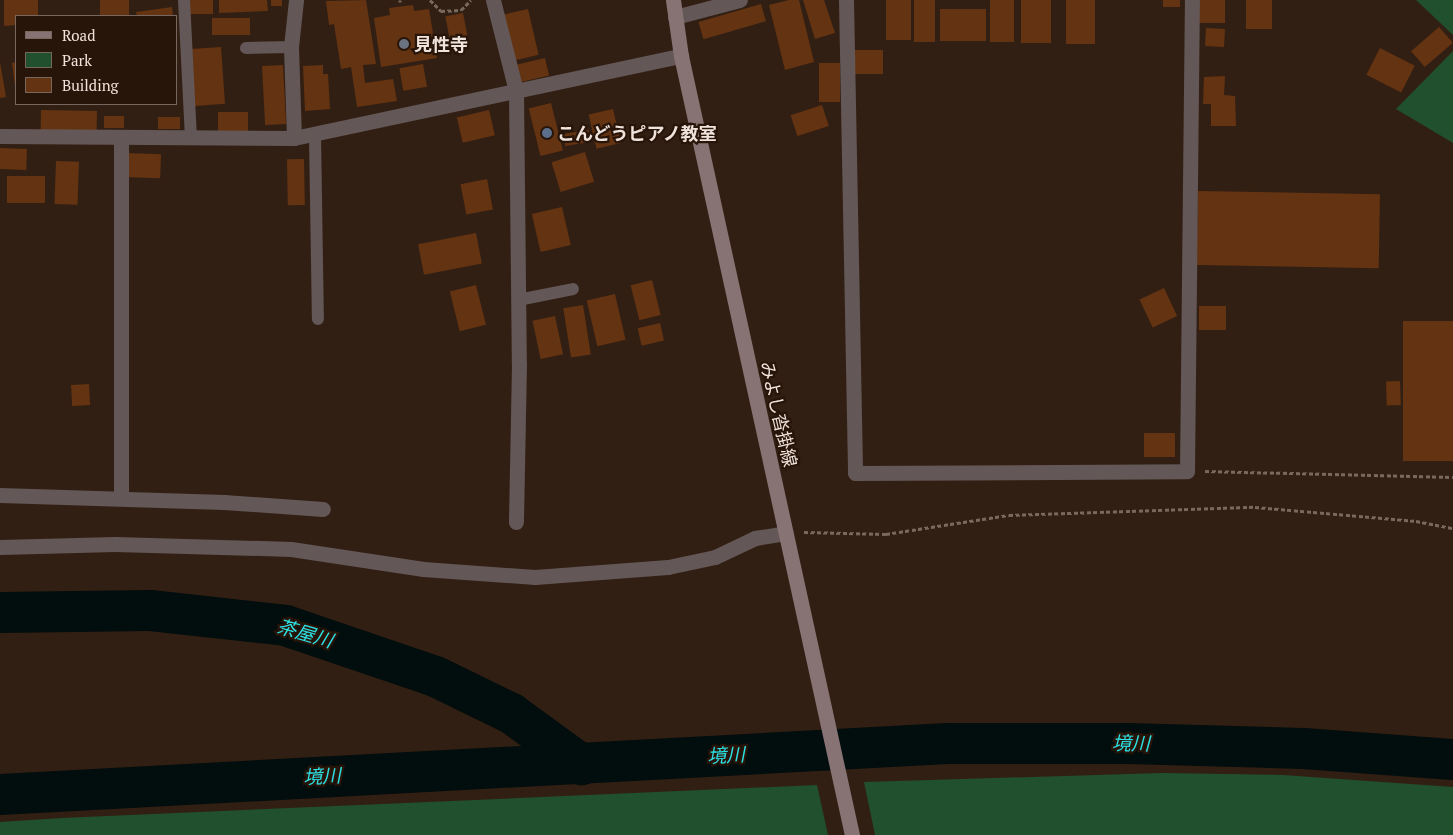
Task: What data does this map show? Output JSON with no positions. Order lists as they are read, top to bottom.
{
  "streets": {
    "main road": ["みよし沓掛線"]
  },
  "water": ["茶屋川", "境川"],
  "places": ["見性寺", "こんどうピアノ教室"],
  "legend": ["Road", "Park", "Building"]
}
